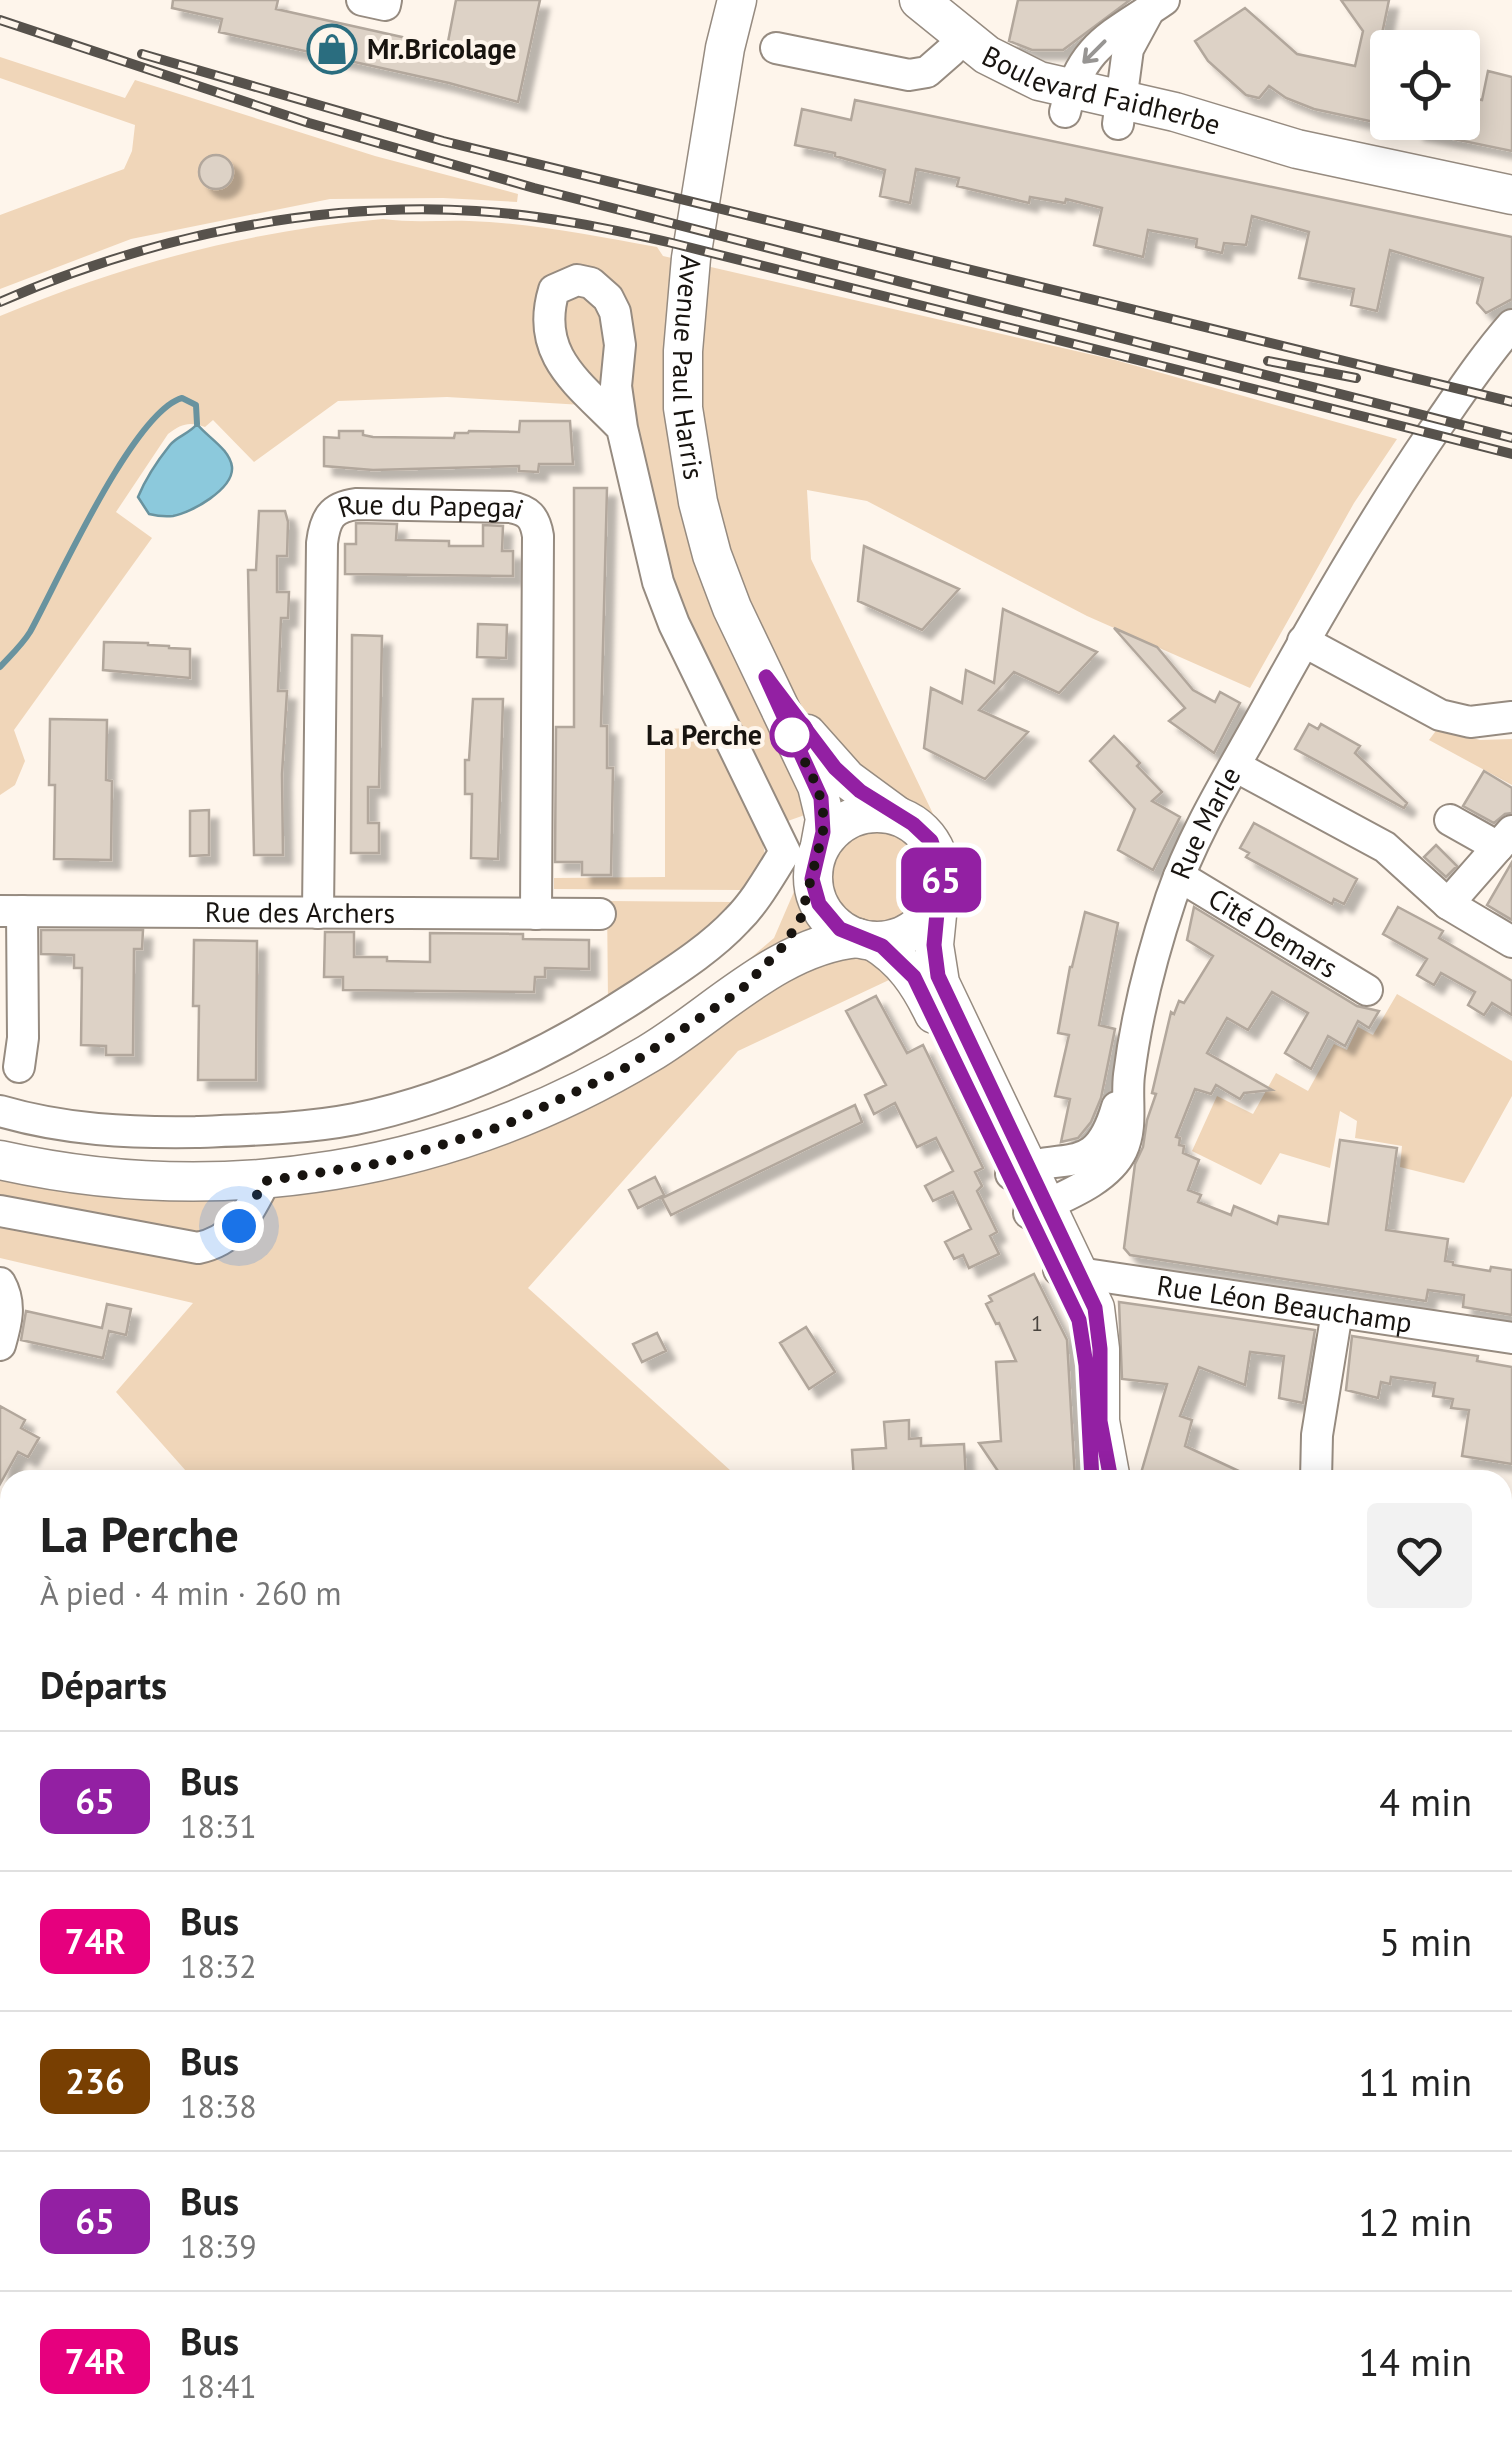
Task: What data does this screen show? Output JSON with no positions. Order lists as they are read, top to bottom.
{
  "streets": {
    "main road": ["Boulevard Faidherbe", "Avenue Paul Harris"],
    "street": [
      "Rue du Papegai",
      "Rue Marle",
      "Rue des Archers",
      "Cité Demars",
      "Rue Léon Beauchamp"
    ]
  },
  "crossings": [
    ["Rue du Papegai", "Rue des Archers"],
    ["Rue Marle", "Cité Demars"]
  ],
  "places": {
    "shop": ["Mr.Bricolage"],
    "other": ["La Perche"]
  },
  "lines": ["bus line 65"],
  "house_numbers": ["1"],
  "page": {
    "on_map": "65",
    "heading": [
      ["La Perche", "À pied · 4 min · 260 m"],
      "Départs"
    ],
    "list": [
      {
        "mark": "65",
        "name": "Bus",
        "note": "18:31",
        "value": "4 min"
      },
      {
        "mark": "74R",
        "name": "Bus",
        "note": "18:32",
        "value": "5 min"
      },
      {
        "mark": "236",
        "name": "Bus",
        "note": "18:38",
        "value": "11 min"
      },
      {
        "mark": "65",
        "name": "Bus",
        "note": "18:39",
        "value": "12 min"
      },
      {
        "mark": "74R",
        "name": "Bus",
        "note": "18:41",
        "value": "14 min"
      }
    ]
  }
}
